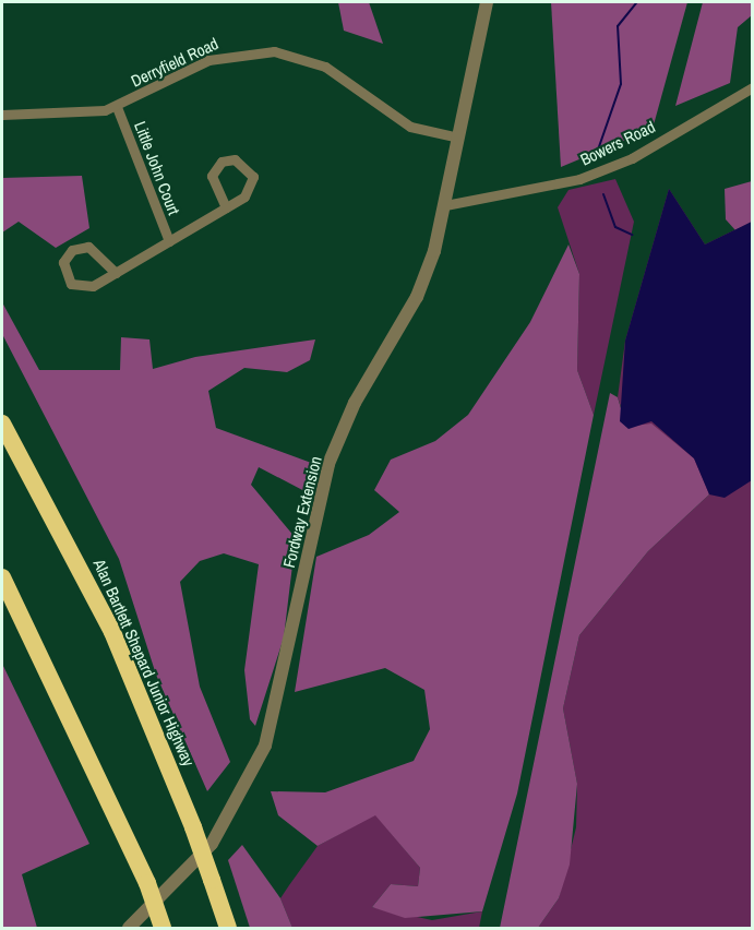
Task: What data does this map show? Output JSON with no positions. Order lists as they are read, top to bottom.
{
  "streets": {
    "highway": ["Alan Bartlett Shepard Junior Highway"],
    "street": [
      "Derryfield Road",
      "Bowers Road",
      "Little John Court",
      "Fordway Extension"
    ]
  },
  "crossings": [
    ["Derryfield Road", "Little John Court"],
    ["Derryfield Road", "Fordway Extension"],
    ["Bowers Road", "Fordway Extension"]
  ]
}
